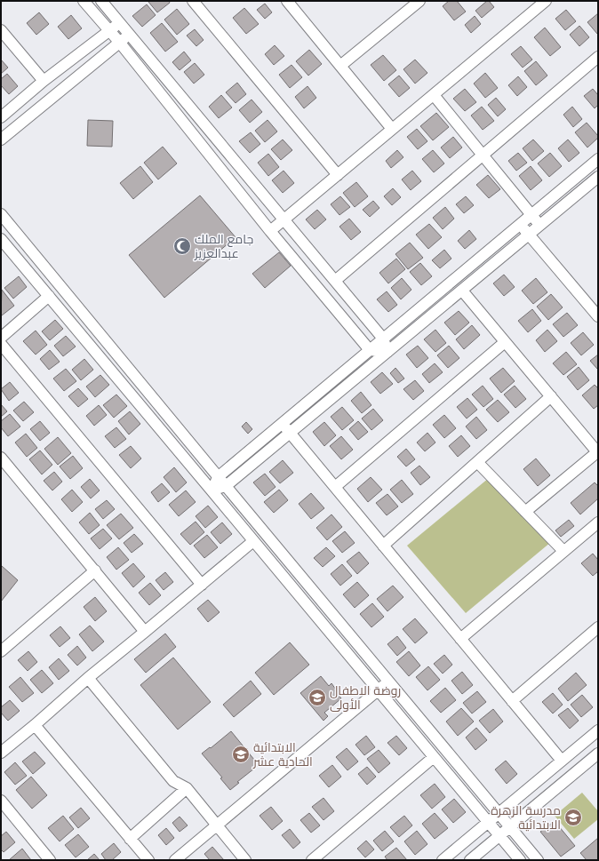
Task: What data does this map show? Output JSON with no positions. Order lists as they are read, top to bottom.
{
  "places": {
    "mosque": ["جامع الملك عبدالعزيز"],
    "school or university": ["روضة الاطفال الأولى", "الابتدائية الحادية عشر", "مدرسة الزهرة الابتدائية"]
  }
}
